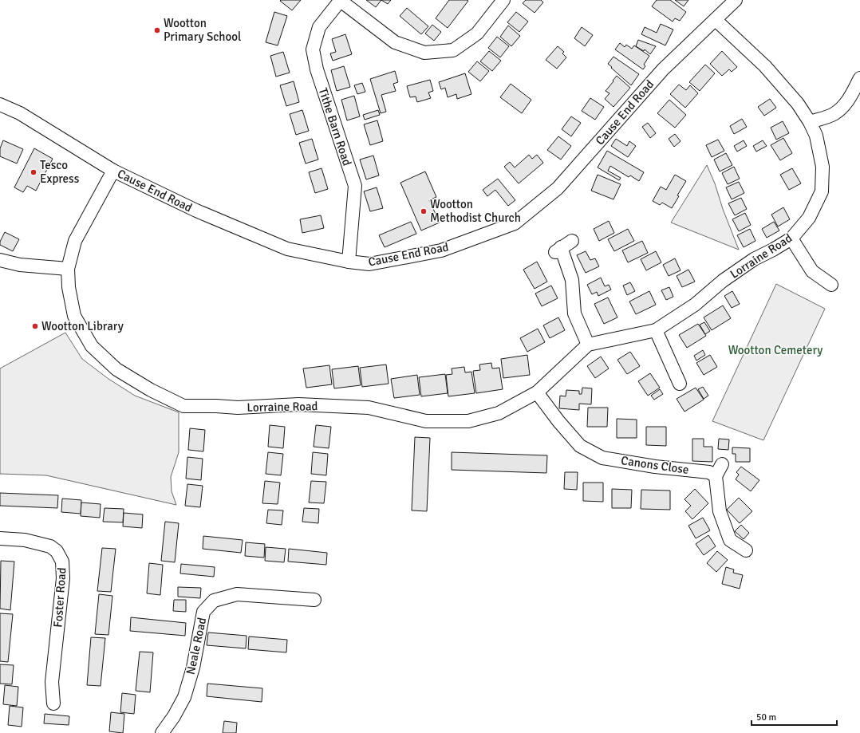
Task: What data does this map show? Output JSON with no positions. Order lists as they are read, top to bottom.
{
  "streets": {
    "street": [
      "Cause End Road",
      "Tithe Barn Road",
      "Lorraine Road",
      "Canons Close",
      "Foster Road",
      "Neale Road"
    ]
  },
  "crossings": [
    ["Cause End Road", "Tithe Barn Road"],
    ["Cause End Road", "Lorraine Road"],
    ["Lorraine Road", "Canons Close"]
  ],
  "parks": ["Wootton Cemetery"],
  "places": [
    "Wootton Primary School",
    "Tesco Express",
    "Wootton Methodist Church",
    "Wootton Library"
  ],
  "scale_bar": "50 m"
}
